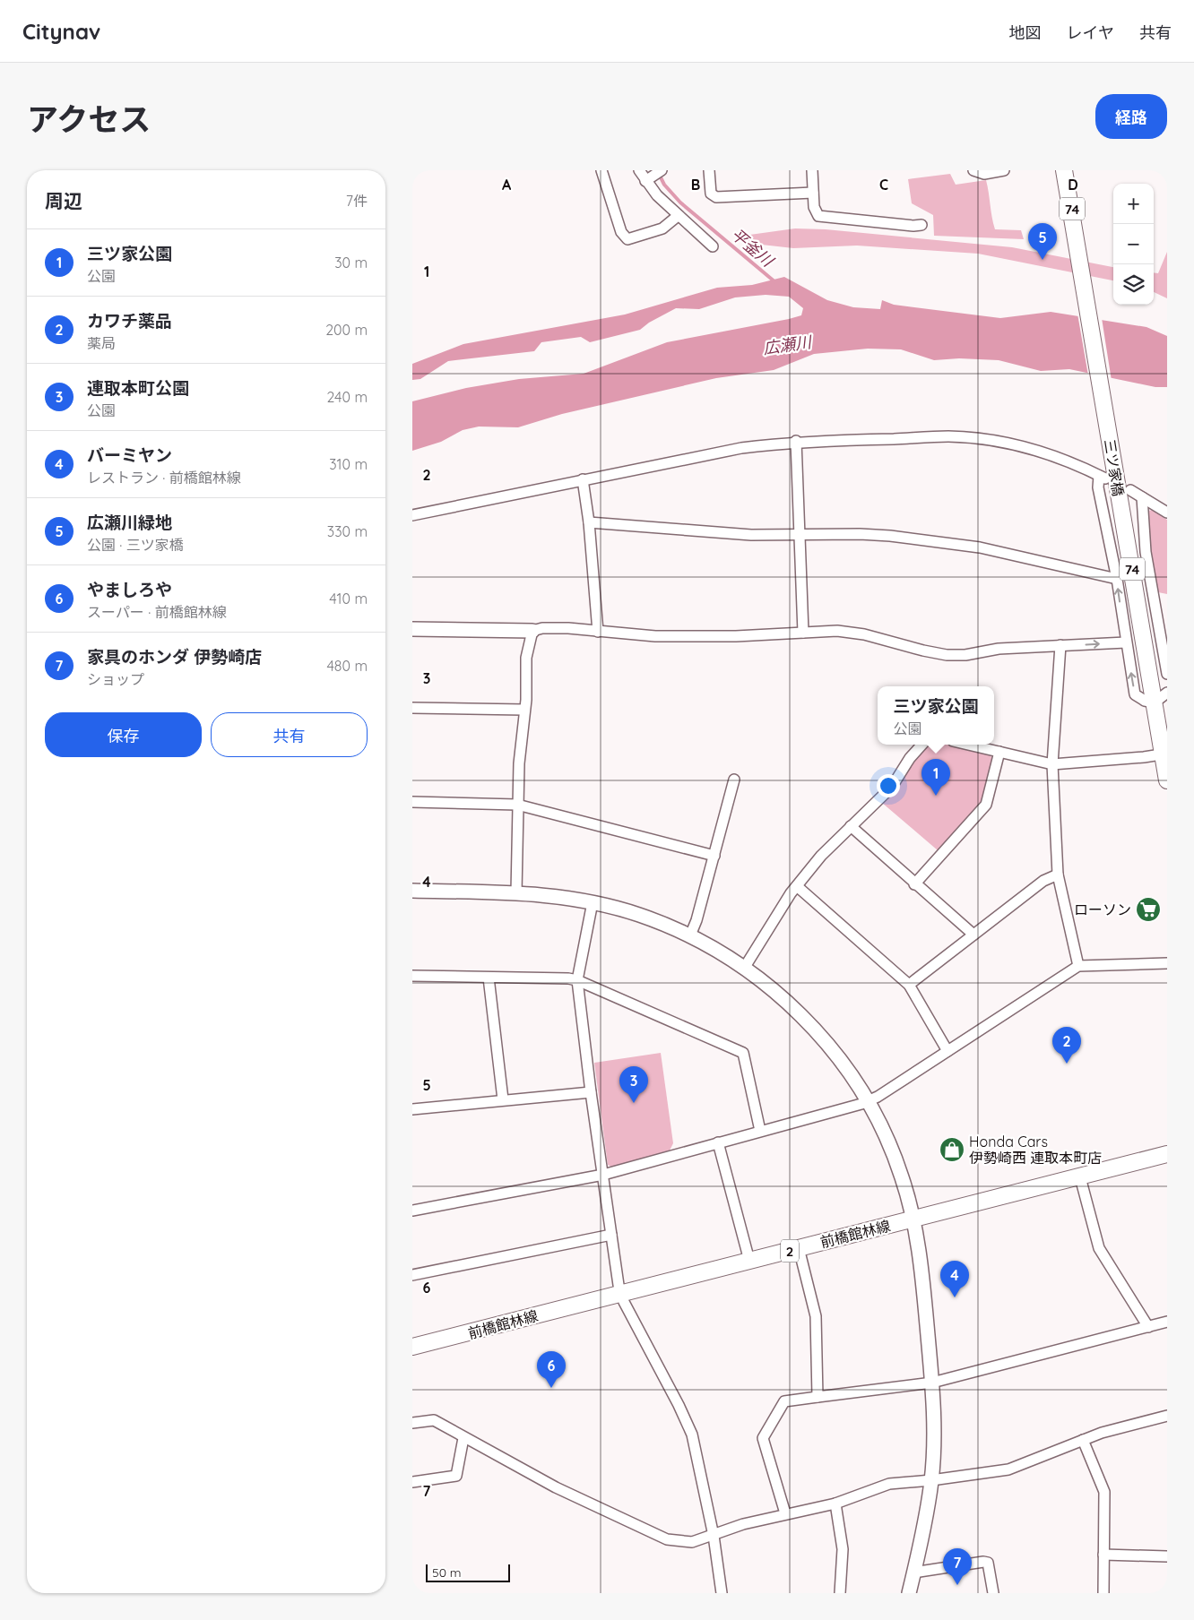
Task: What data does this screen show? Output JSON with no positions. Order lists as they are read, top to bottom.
{
  "streets": {
    "main road": [
      "74",
      "三ツ家橋",
      "前橋館林線",
      "2"
    ]
  },
  "crossings": [
    ["74", "三ツ家橋"]
  ],
  "water": ["平釜川", "広瀬川"],
  "places": {
    "supermarket": ["ローソン"],
    "shop": ["Honda Cars 伊勢崎西 連取本町店"]
  },
  "scale_bar": "50 m",
  "page": {
    "header": "Citynav",
    "nav": ["地図", "レイヤ", "共有"],
    "title": "アクセス",
    "buttons": [
      "経路",
      ["保存", "共有"]
    ],
    "heading": ["周辺", "7件"],
    "map_buttons": ["+", "−"],
    "pins": [
      "5",
      "1",
      "2",
      "3",
      "4",
      "6",
      "7"
    ],
    "list": [
      {
        "mark": "1",
        "name": "三ツ家公園",
        "note": "公園",
        "value": "30 m"
      },
      {
        "mark": "2",
        "name": "カワチ薬品",
        "note": "薬局",
        "value": "200 m"
      },
      {
        "mark": "3",
        "name": "連取本町公園",
        "note": "公園",
        "value": "240 m"
      },
      {
        "mark": "4",
        "name": "バーミヤン",
        "note": "レストラン · 前橋館林線",
        "value": "310 m"
      },
      {
        "mark": "5",
        "name": "広瀬川緑地",
        "note": "公園 · 三ツ家橋",
        "value": "330 m"
      },
      {
        "mark": "6",
        "name": "やましろや",
        "note": "スーパー · 前橋館林線",
        "value": "410 m"
      },
      {
        "mark": "7",
        "name": "家具のホンダ 伊勢崎店",
        "note": "ショップ",
        "value": "480 m"
      }
    ],
    "popup": ["三ツ家公園", "公園"],
    "scale": "50 m"
  },
  "grid": {
    "columns": [
      "A",
      "B",
      "C",
      "D"
    ],
    "rows": [
      "1",
      "2",
      "3",
      "4",
      "5",
      "6",
      "7"
    ]
  }
}
